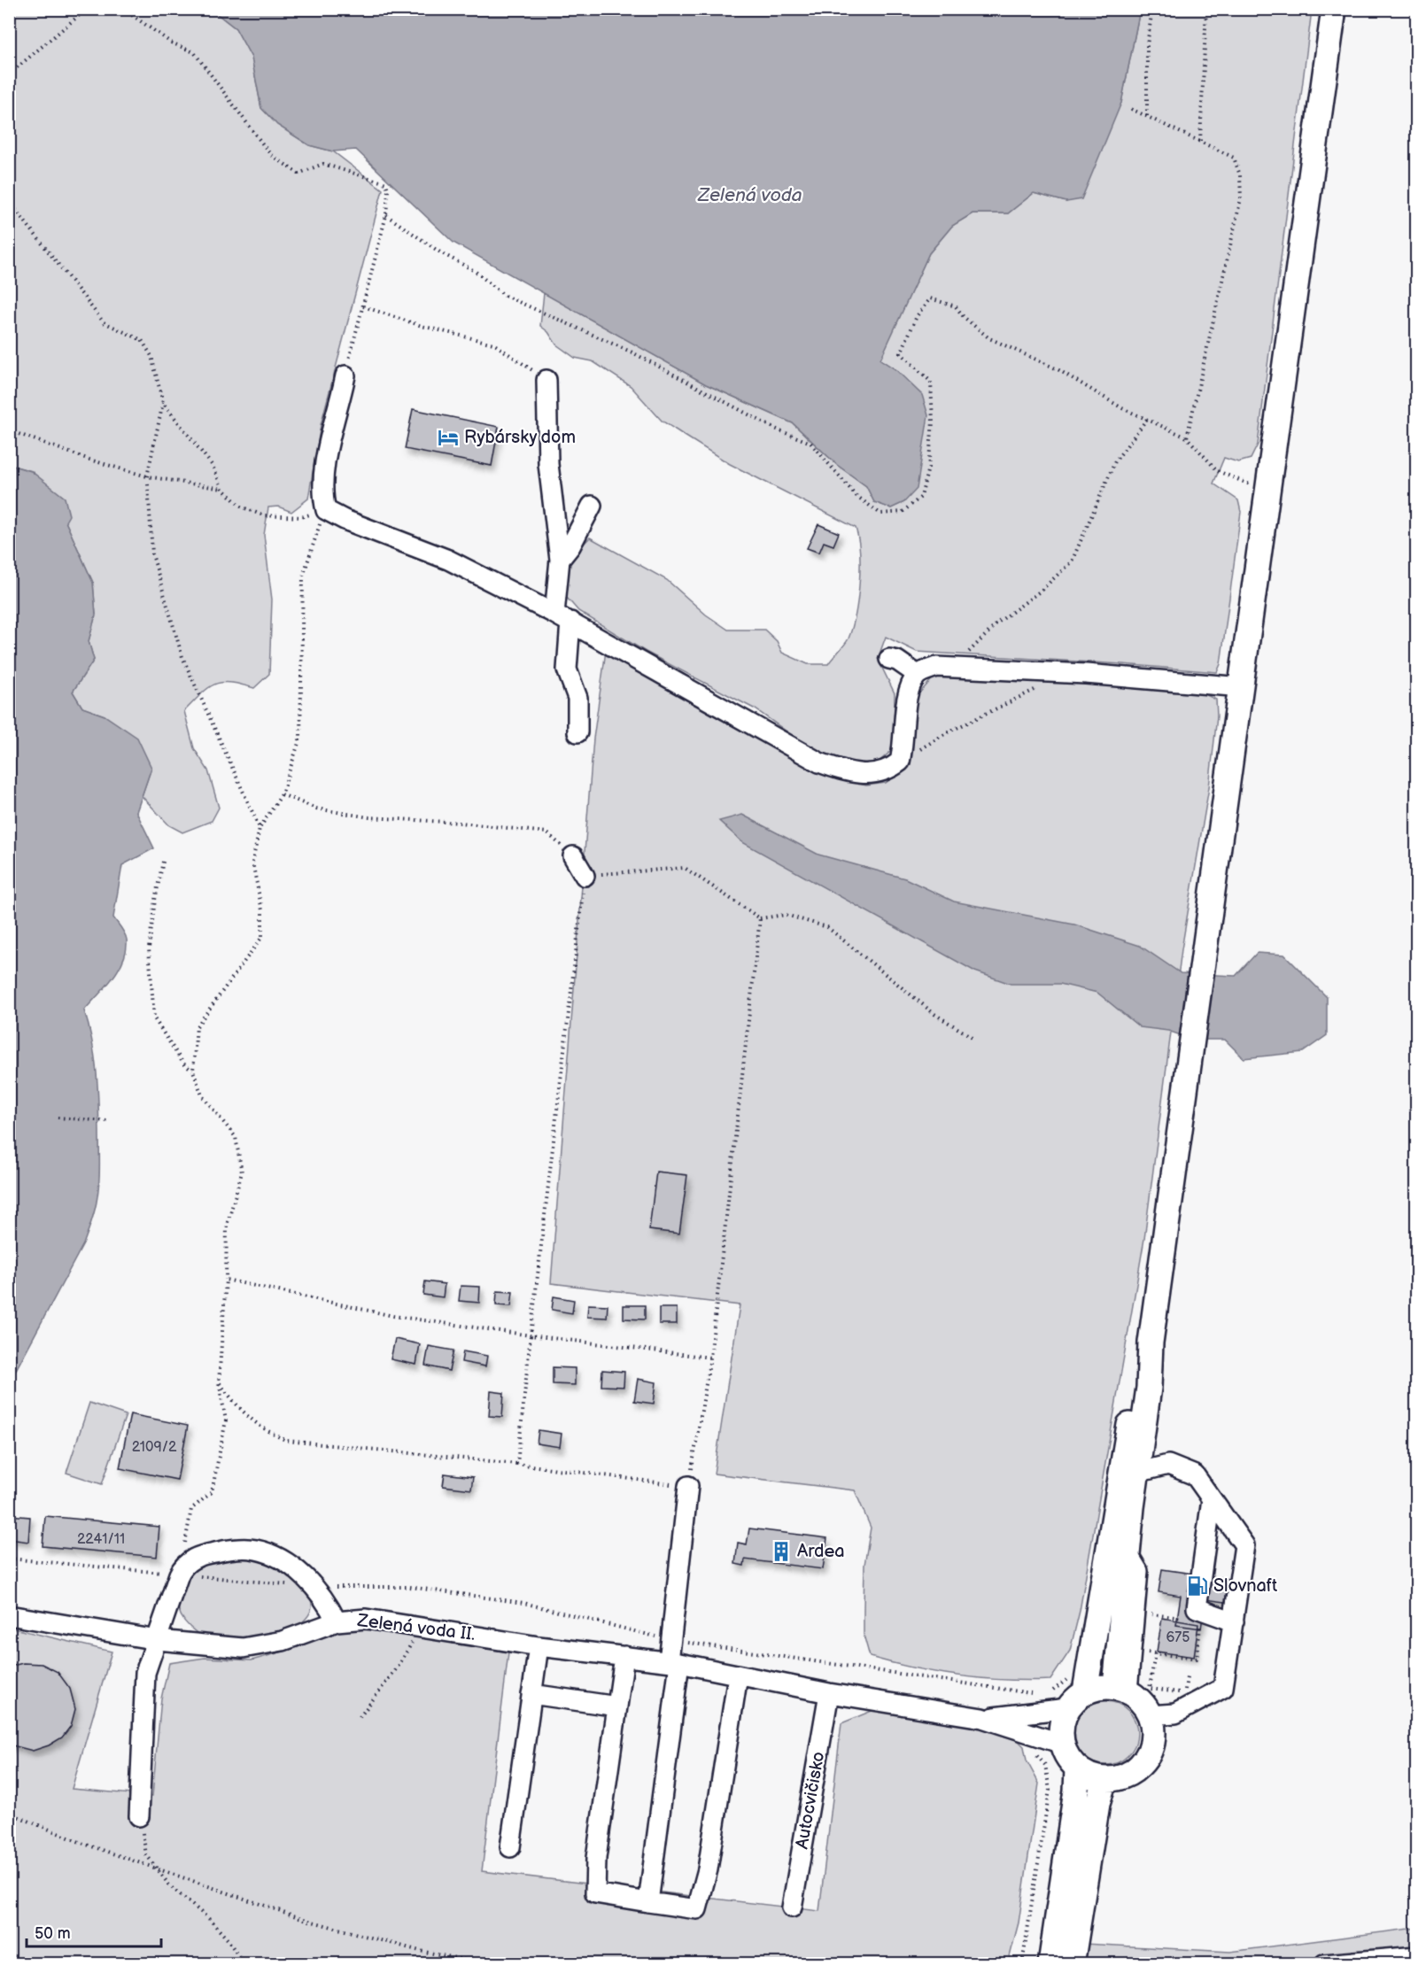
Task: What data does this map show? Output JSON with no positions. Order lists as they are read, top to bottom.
{
  "streets": {
    "lane": ["Zelená voda II.", "Autocvičisko"]
  },
  "crossings": [
    ["Zelená voda II.", "Autocvičisko"]
  ],
  "water": ["Zelená voda"],
  "places": {
    "hotel": ["Rybársky dom"],
    "building": ["Ardea"],
    "fuel station": ["Slovnaft"]
  },
  "house_numbers": ["2109/2", "2241/11", "675"],
  "scale_bar": "50 m"
}
